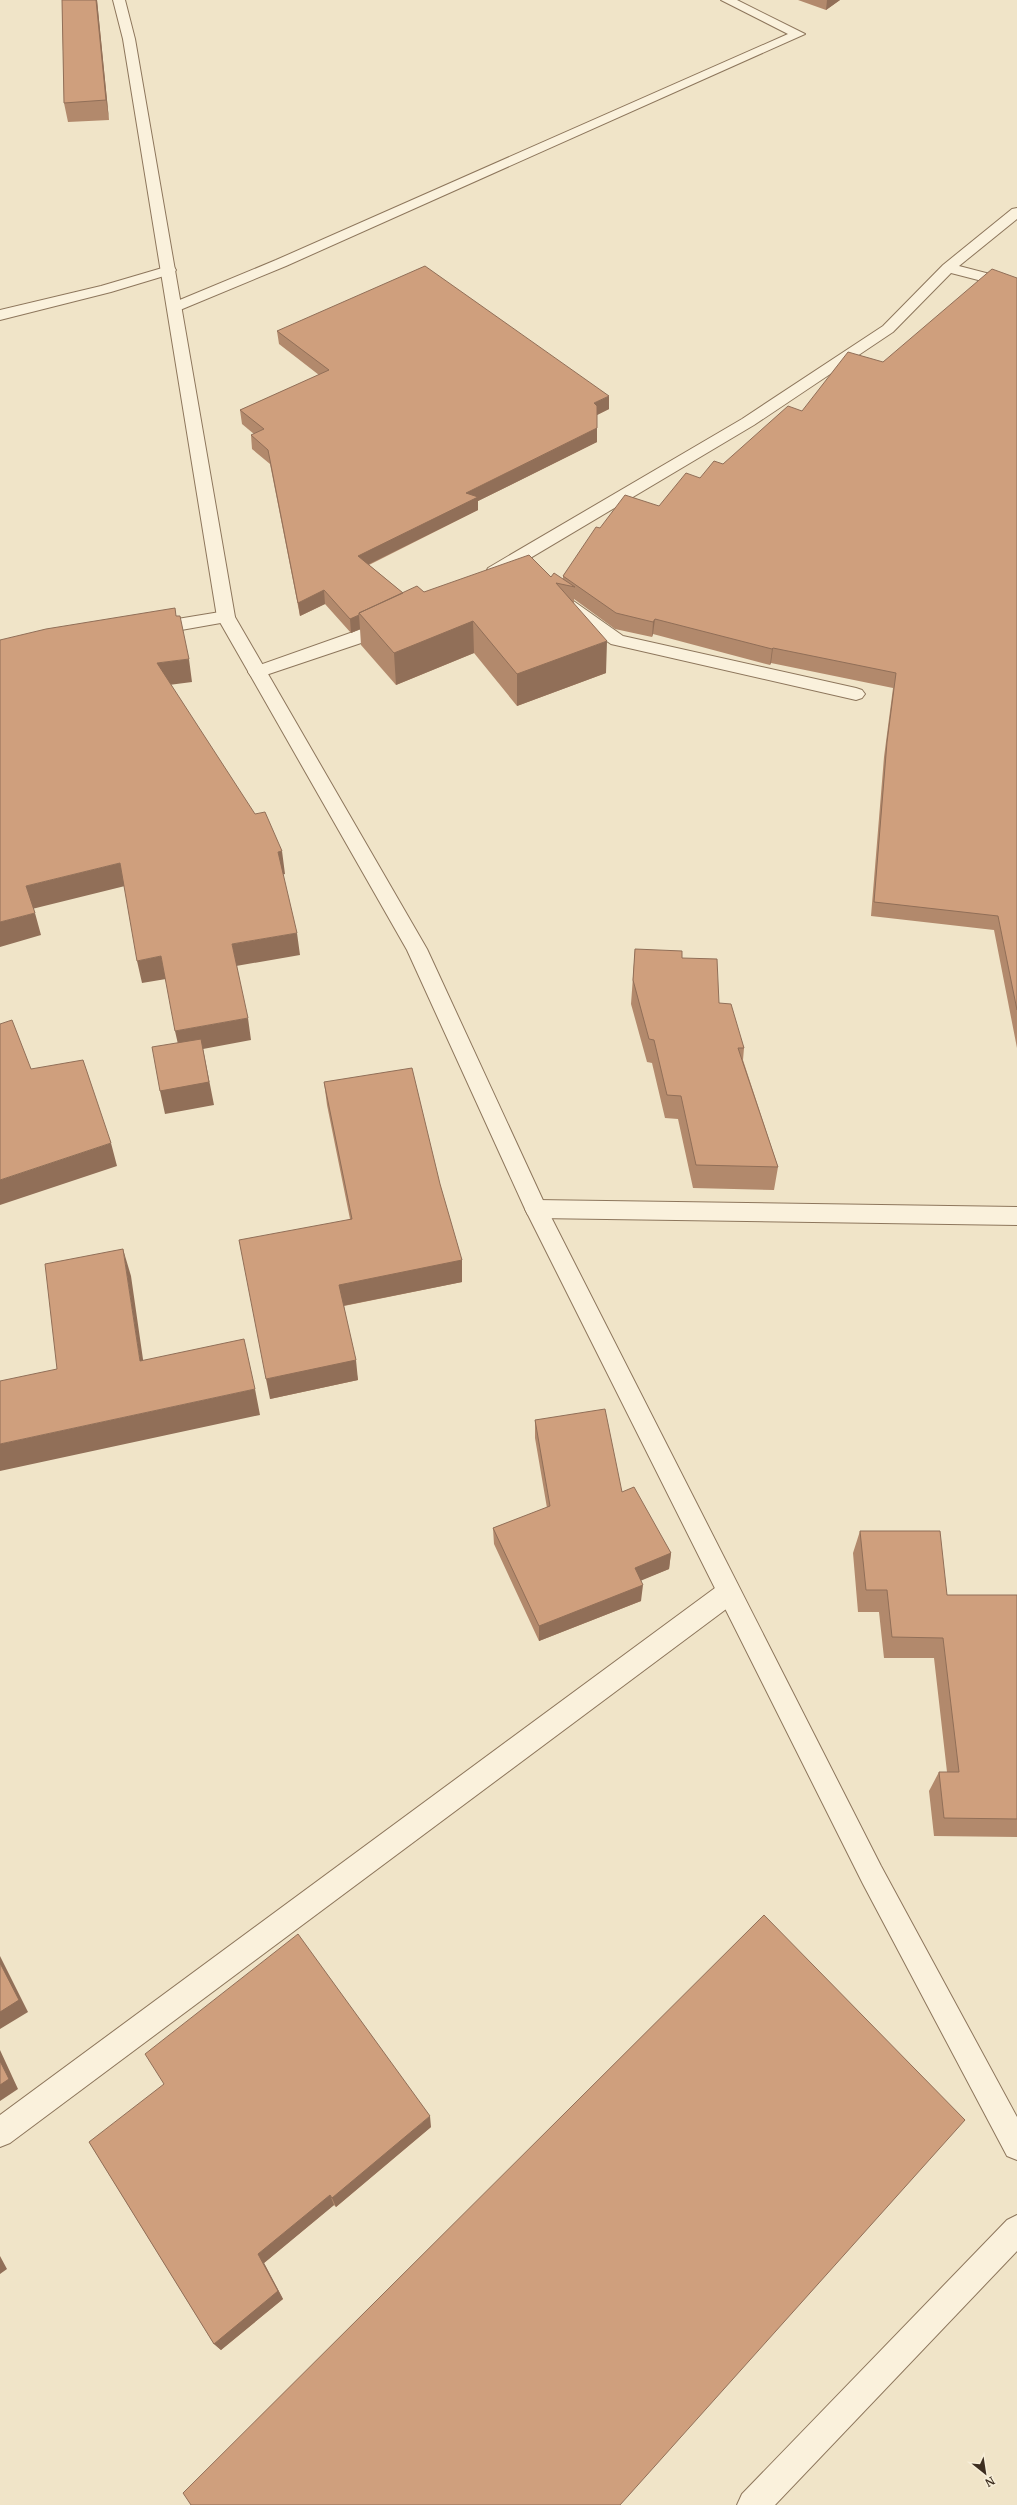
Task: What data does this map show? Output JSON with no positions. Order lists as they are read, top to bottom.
{
  "north": "bottom right"
}
